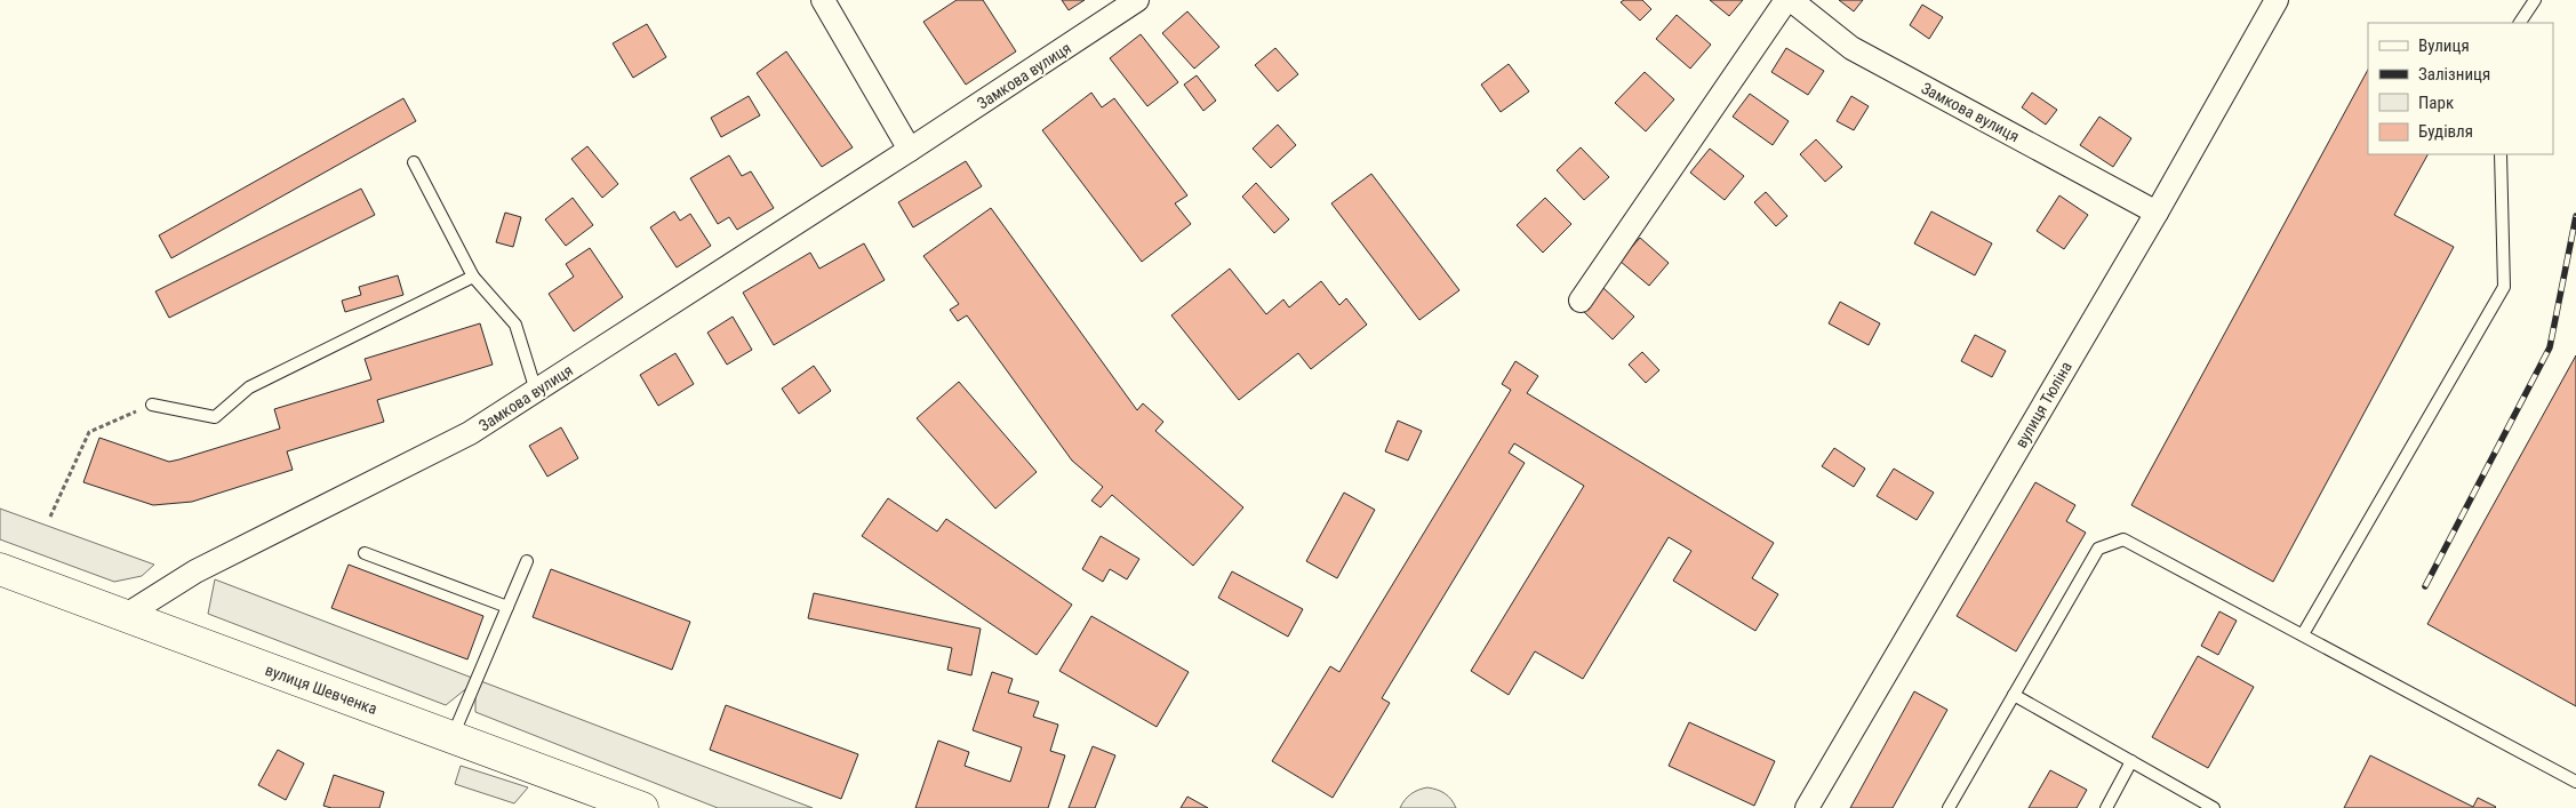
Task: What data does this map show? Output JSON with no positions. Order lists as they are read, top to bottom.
{
  "streets": {
    "main road": ["вулиця Шевченка"],
    "street": ["Замкова вулиця", "вулиця Тюліна"]
  },
  "crossings": [
    ["Замкова вулиця", "вулиця Тюліна"],
    ["Замкова вулиця", "вулиця Шевченка"]
  ],
  "legend": [
    "Вулиця",
    "Залізниця",
    "Парк",
    "Будівля"
  ]
}
